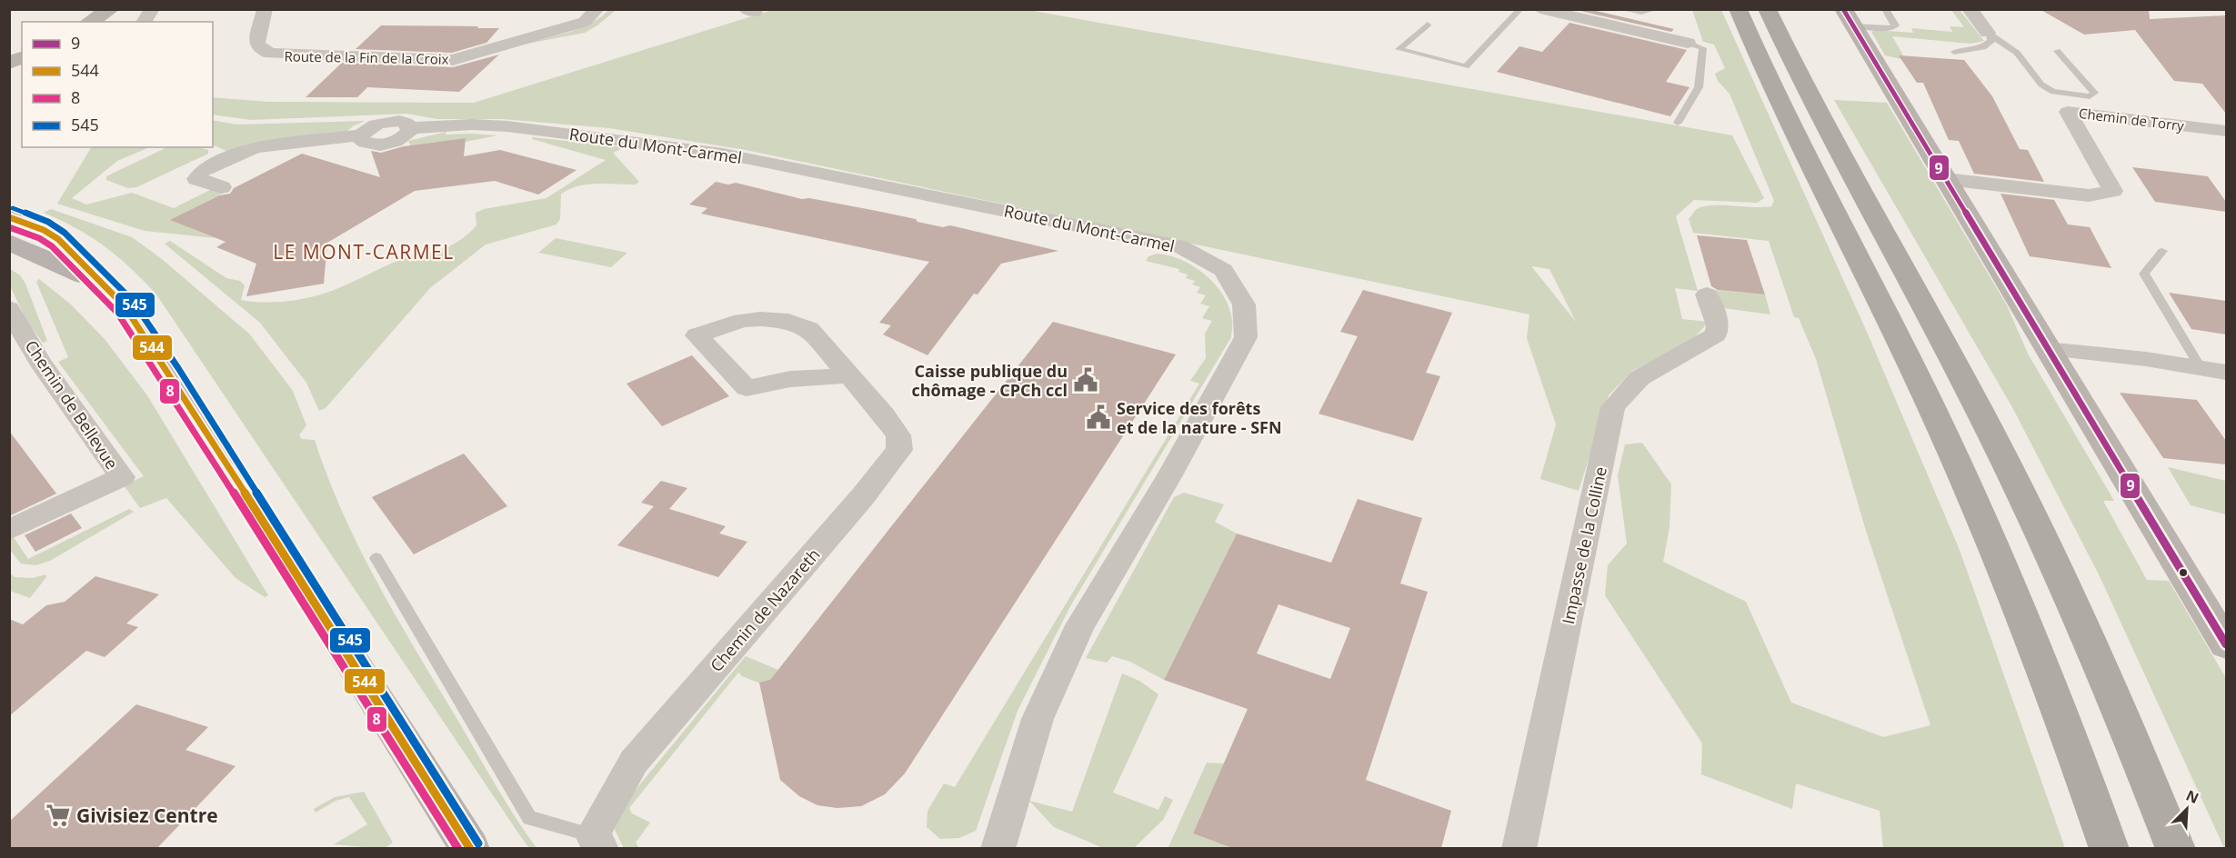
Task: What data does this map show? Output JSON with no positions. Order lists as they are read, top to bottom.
{
  "streets": {
    "street": [
      "Route de la Fin de la Croix",
      "Chemin de Torry",
      "Route du Mont-Carmel",
      "Chemin de Bellevue",
      "Impasse de la Colline",
      "Chemin de Nazareth"
    ]
  },
  "districts": ["LE MONT-CARMEL"],
  "places": {
    "public building": ["Caisse publique du chômage - CPCh ccl", "Service des forêts et de la nature - SFN"],
    "supermarket": ["Givisiez Centre"]
  },
  "lines": [
    "transit line 9",
    "transit line 545",
    "transit line 544",
    "transit line 8"
  ],
  "legend": [
    "9",
    "544",
    "8",
    "545"
  ],
  "north": "top right"
}
